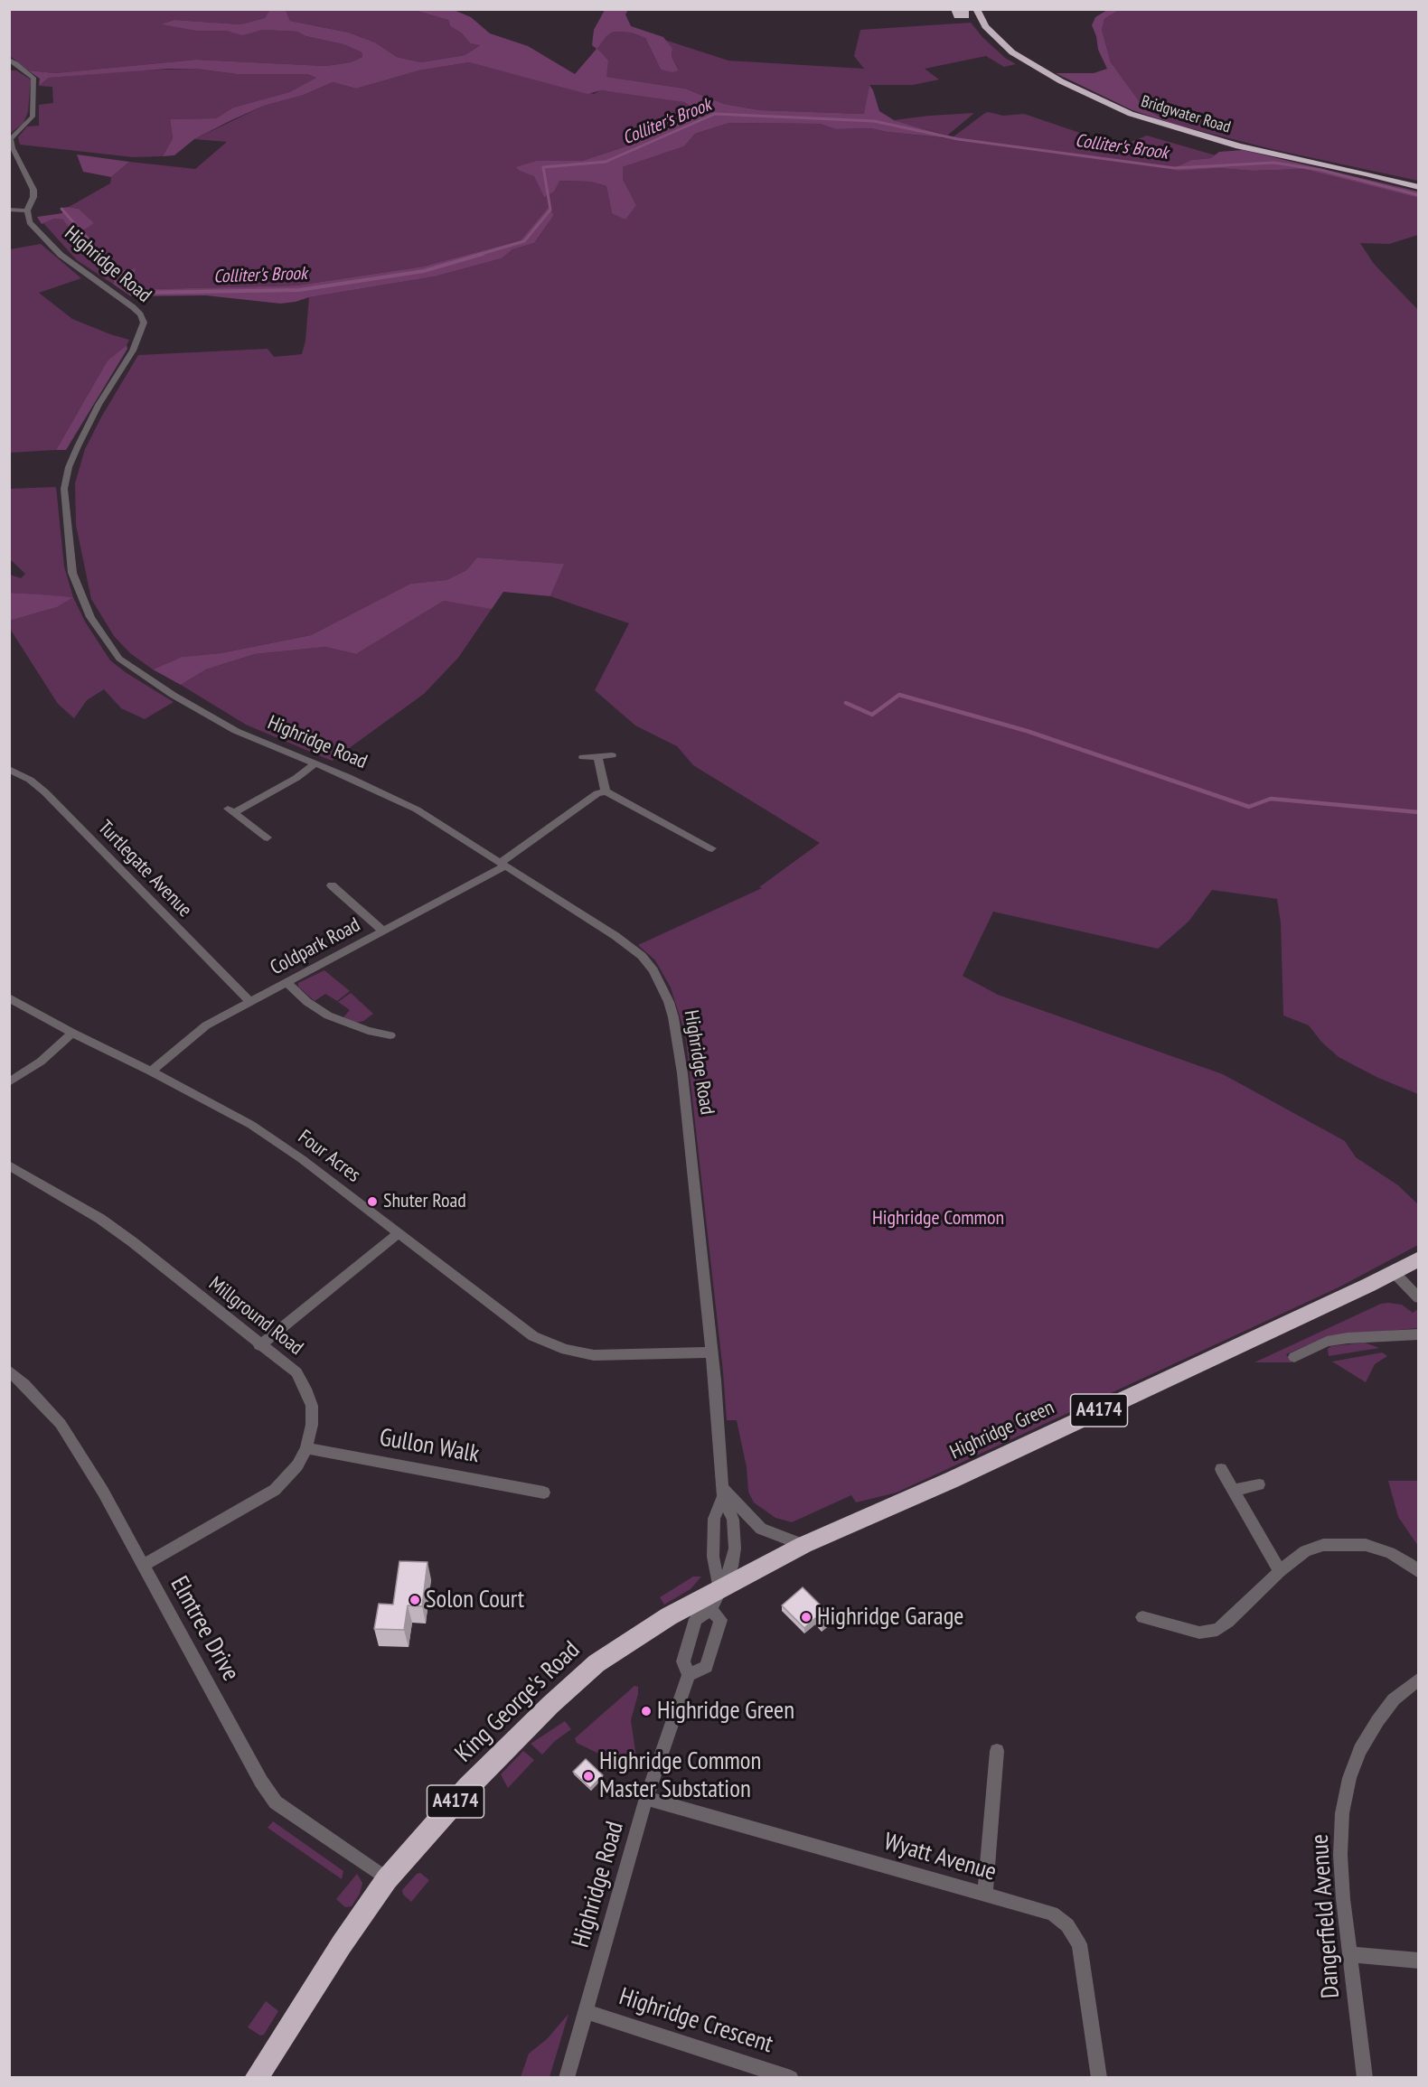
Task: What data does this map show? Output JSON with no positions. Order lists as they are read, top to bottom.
{
  "streets": {
    "highway": [
      "Bridgwater Road",
      "A4174",
      "Highridge Green",
      "King George's Road"
    ],
    "street": [
      "Highridge Road",
      "Turtlegate Avenue",
      "Coldpark Road",
      "Four Acres",
      "Millground Road",
      "Gullon Walk",
      "Elmtree Drive",
      "Wyatt Avenue",
      "Dangerfield Avenue",
      "Highridge Crescent"
    ]
  },
  "crossings": [
    ["Highridge Road", "Coldpark Road"],
    ["Highridge Road", "Four Acres"],
    ["Highridge Road", "Highridge Green"],
    ["Highridge Road", "King George's Road"],
    ["Highridge Road", "Wyatt Avenue"],
    ["Highridge Road", "Highridge Crescent"],
    ["Turtlegate Avenue", "Coldpark Road"],
    ["Coldpark Road", "Four Acres"],
    ["Millground Road", "Gullon Walk"],
    ["Millground Road", "Elmtree Drive"],
    ["Highridge Green", "King George's Road"],
    ["Elmtree Drive", "King George's Road"]
  ],
  "water": ["Colliter's Brook"],
  "parks": ["Highridge Common"],
  "places": [
    "Shuter Road",
    "Solon Court",
    "Highridge Garage",
    "Highridge Green",
    "Highridge Common Master Substation"
  ]
}
